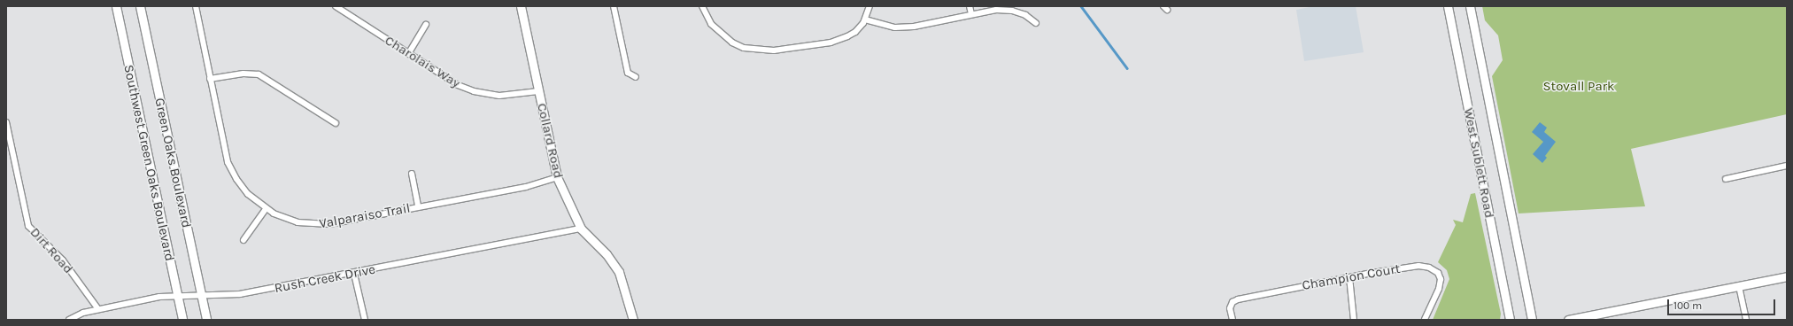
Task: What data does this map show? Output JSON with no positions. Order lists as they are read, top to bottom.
{
  "streets": {
    "main road": [
      "Collard Road",
      "Southwest Green Oaks Boulevard",
      "Green Oaks Boulevard",
      "West Sublett Road"
    ],
    "street": [
      "Charolais Way",
      "Valparaiso Trail",
      "Dirt Road",
      "Champion Court",
      "Rush Creek Drive"
    ]
  },
  "crossings": [
    ["Charolais Way", "Collard Road"],
    ["Collard Road", "Valparaiso Trail"],
    ["Collard Road", "Rush Creek Drive"],
    ["Southwest Green Oaks Boulevard", "Rush Creek Drive"],
    ["Green Oaks Boulevard", "Rush Creek Drive"],
    ["Dirt Road", "Rush Creek Drive"]
  ],
  "parks": ["Stovall Park"],
  "scale_bar": "100 m"
}
